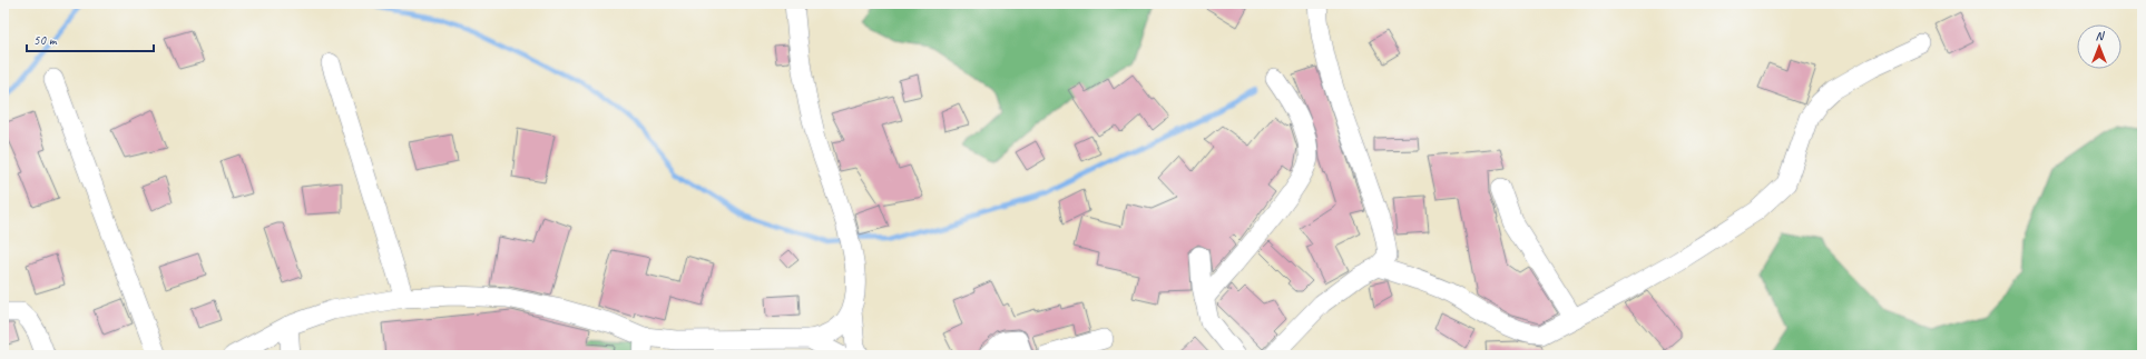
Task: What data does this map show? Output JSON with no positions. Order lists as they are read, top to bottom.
{
  "scale_bar": "50 m",
  "north": "top"
}
